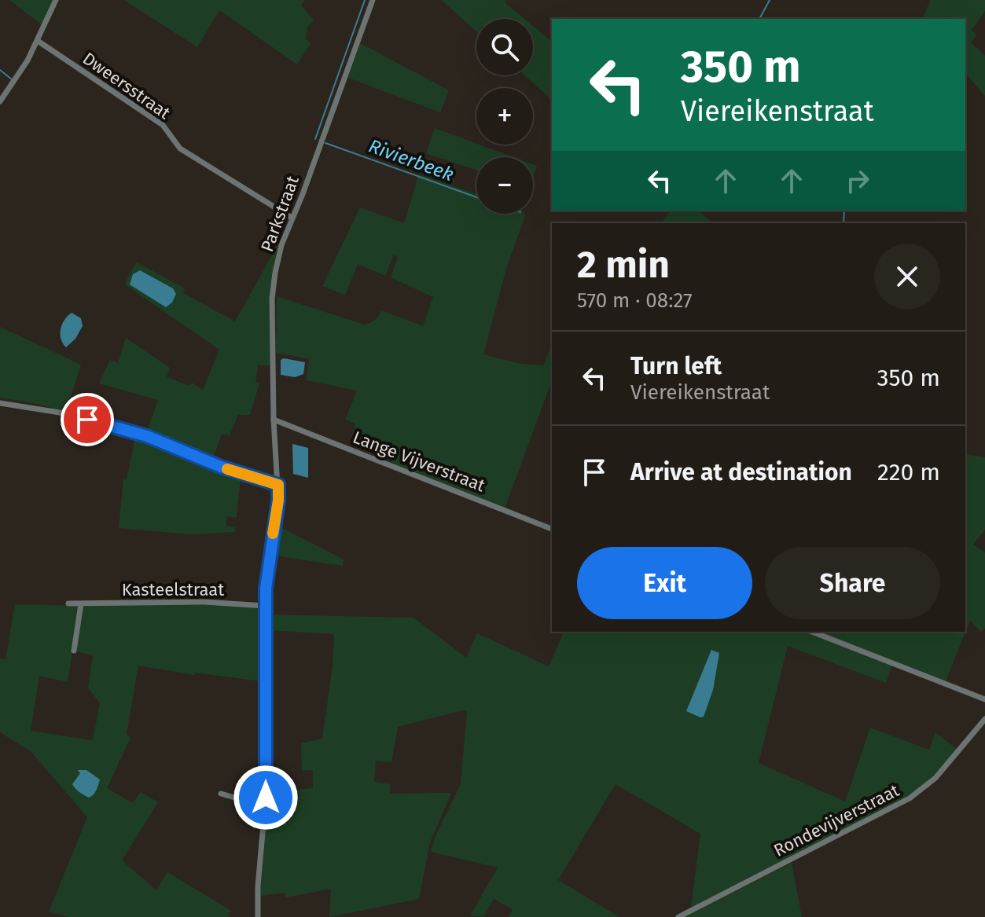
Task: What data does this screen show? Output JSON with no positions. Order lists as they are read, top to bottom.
{
  "streets": {
    "street": [
      "Dweersstraat",
      "Parkstraat",
      "Lange Vijverstraat",
      "Kasteelstraat",
      "Rondevijverstraat"
    ]
  },
  "crossings": [
    ["Dweersstraat", "Parkstraat"],
    ["Parkstraat", "Lange Vijverstraat"]
  ],
  "water": ["Rivierbeek"],
  "page": {
    "map_buttons": ["+", "−"],
    "turn": ["350 m", "Viereikenstraat"],
    "heading": ["2 min", "570 m · 08:27"],
    "list": [
      {
        "name": "Turn left",
        "note": "Viereikenstraat",
        "value": "350 m"
      },
      {
        "name": "Arrive at destination",
        "value": "220 m"
      }
    ],
    "buttons": ["Exit", "Share"]
  }
}
